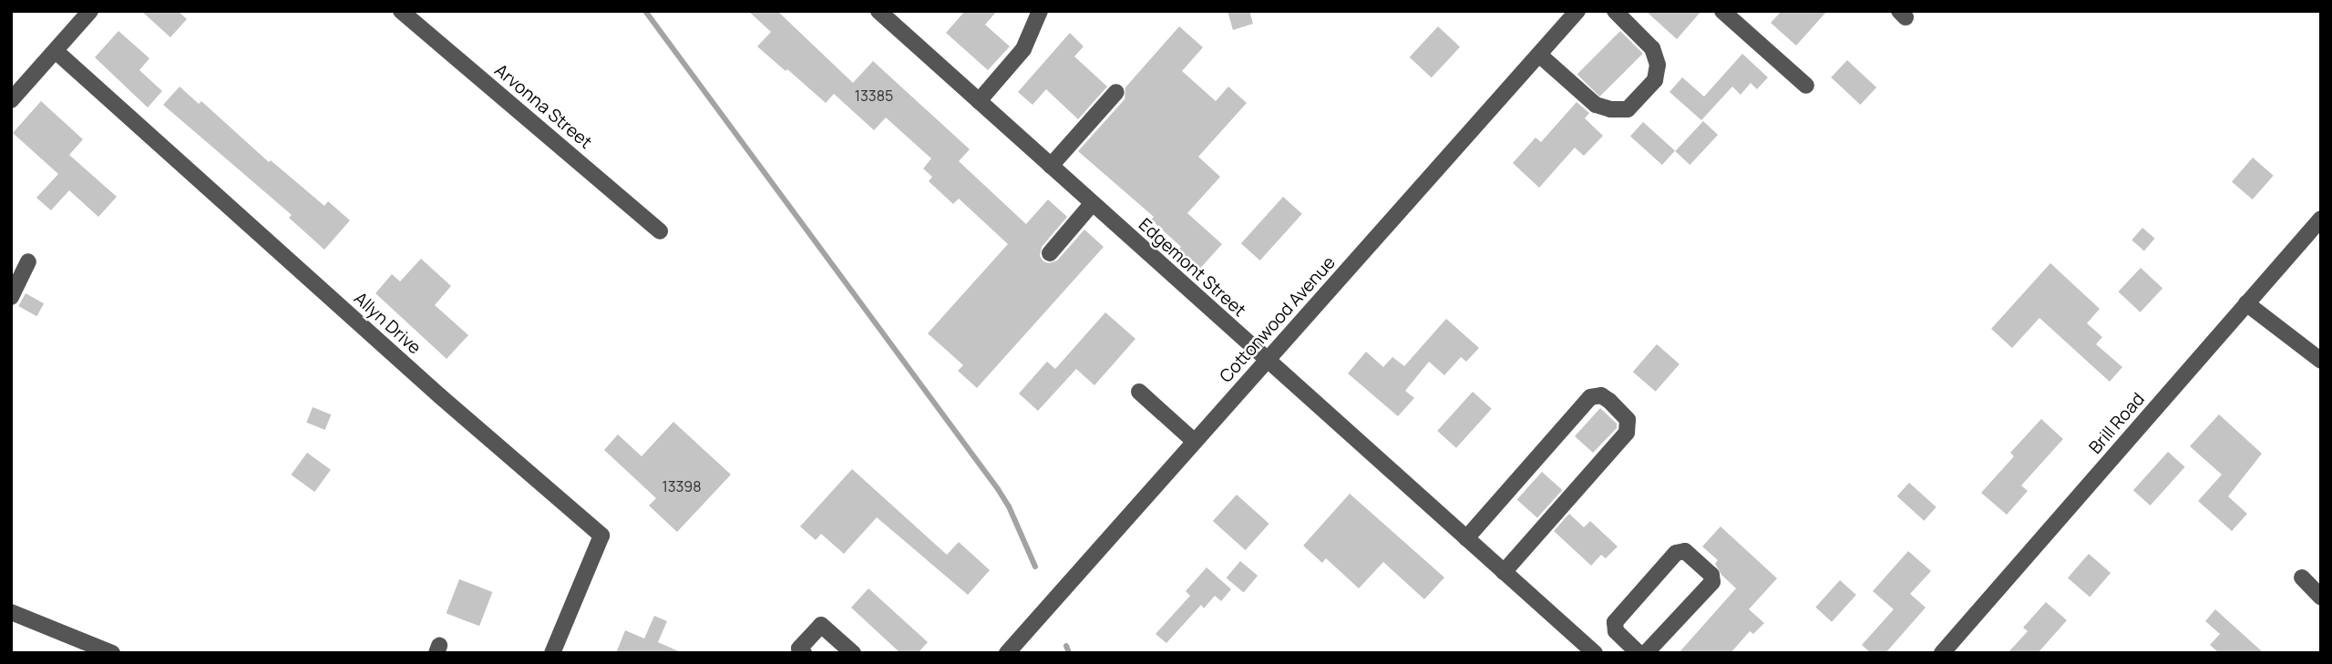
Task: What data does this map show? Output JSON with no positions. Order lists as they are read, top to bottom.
{
  "streets": {
    "street": [
      "Arvonna Street",
      "Edgemont Street",
      "Cottonwood Avenue",
      "Allyn Drive",
      "Brill Road"
    ]
  },
  "crossings": [
    ["Edgemont Street", "Cottonwood Avenue"]
  ],
  "house_numbers": ["13385", "13398"]
}
